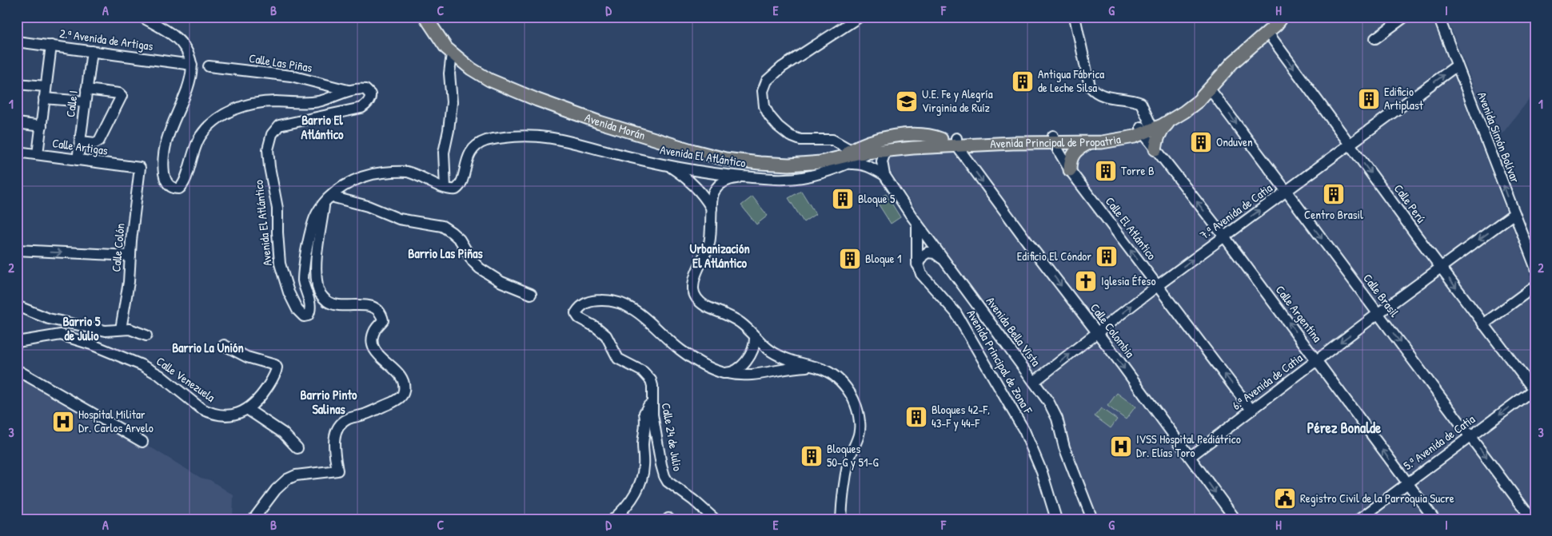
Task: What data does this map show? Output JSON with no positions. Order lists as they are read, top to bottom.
{
  "streets": {
    "main road": ["Avenida Morán", "Avenida Principal de Propatria"],
    "street": [
      "2.ª Avenida de Artigas",
      "Calle Las Piñas",
      "Calle I",
      "Avenida Simón Bolívar",
      "Calle Artigas",
      "Avenida El Atlántico",
      "Calle Perú",
      "7.ª Avenida de Catia",
      "Calle El Atlántico",
      "Calle Colón",
      "Calle Brasil",
      "Calle Argentina",
      "Calle Colombia",
      "Avenida Bella Vista",
      "Avenida Principal de Zona F",
      "Calle Venezuela",
      "6.ª Avenida de Catia",
      "Calle 24 de Julio",
      "5.ª Avenida de Catia"
    ]
  },
  "crossings": [
    ["2.ª Avenida de Artigas", "Calle I"],
    ["2.ª Avenida de Artigas", "Avenida El Atlántico"],
    ["Calle Las Piñas", "Avenida El Atlántico"],
    ["Calle I", "Calle Artigas"],
    ["Avenida Morán", "Avenida Principal de Propatria"],
    ["Avenida Morán", "Avenida El Atlántico"],
    ["Avenida Simón Bolívar", "7.ª Avenida de Catia"],
    ["Avenida Simón Bolívar", "6.ª Avenida de Catia"],
    ["Avenida Principal de Propatria", "Calle Perú"],
    ["Avenida Principal de Propatria", "Calle El Atlántico"],
    ["Avenida Principal de Propatria", "Calle Brasil"],
    ["Avenida Principal de Propatria", "Calle Argentina"],
    ["Avenida Principal de Propatria", "Calle Colombia"],
    ["Calle Artigas", "Calle Colón"],
    ["Avenida El Atlántico", "Avenida Bella Vista"],
    ["Calle Perú", "7.ª Avenida de Catia"],
    ["Calle Perú", "6.ª Avenida de Catia"],
    ["Calle Perú", "5.ª Avenida de Catia"],
    ["7.ª Avenida de Catia", "Calle El Atlántico"],
    ["7.ª Avenida de Catia", "Calle Brasil"],
    ["7.ª Avenida de Catia", "Calle Argentina"],
    ["7.ª Avenida de Catia", "Calle Colombia"],
    ["7.ª Avenida de Catia", "Avenida Bella Vista"],
    ["Calle El Atlántico", "6.ª Avenida de Catia"],
    ["Calle Brasil", "6.ª Avenida de Catia"],
    ["Calle Brasil", "5.ª Avenida de Catia"],
    ["Calle Argentina", "6.ª Avenida de Catia"],
    ["Calle Argentina", "5.ª Avenida de Catia"],
    ["Calle Colombia", "6.ª Avenida de Catia"],
    ["Avenida Bella Vista", "Avenida Principal de Zona F"]
  ],
  "one_way": [
    "Avenida Simón Bolívar",
    "Calle Perú",
    "7.ª Avenida de Catia",
    "Calle El Atlántico",
    "Calle Brasil",
    "Calle Argentina",
    "Calle Colombia",
    "5.ª Avenida de Catia"
  ],
  "districts": [
    "Barrio El Atlántico",
    "Urbanización El Atlántico",
    "Barrio Las Piñas",
    "Barrio 5 de Julio",
    "Barrio La Unión",
    "Barrio Pinto Salinas",
    "Pérez Bonalde"
  ],
  "places": {
    "building": [
      "Antigua Fábrica de Leche Silsa",
      "Edificio Artiplast",
      "Onduven",
      "Torre B",
      "Centro Brasil",
      "Bloque 5",
      "Edificio El Cóndor",
      "Bloque 1",
      "Bloques 42-F, 43-F y 44-F",
      "Bloques 50-G y 51-G"
    ],
    "school or university": ["U.E. Fe y Alegría Virginia de Ruíz"],
    "church": ["Iglesia Éfeso"],
    "hospital": ["Hospital Militar Dr. Carlos Arvelo", "IVSS Hospital Pediátrico Dr. Elías Toro"],
    "public building": ["Registro Civil de la Parroquia Sucre"]
  },
  "grid": {
    "columns": [
      "A",
      "B",
      "C",
      "D",
      "E",
      "F",
      "G",
      "H",
      "I"
    ],
    "rows": ["1", "2", "3"]
  }
}
